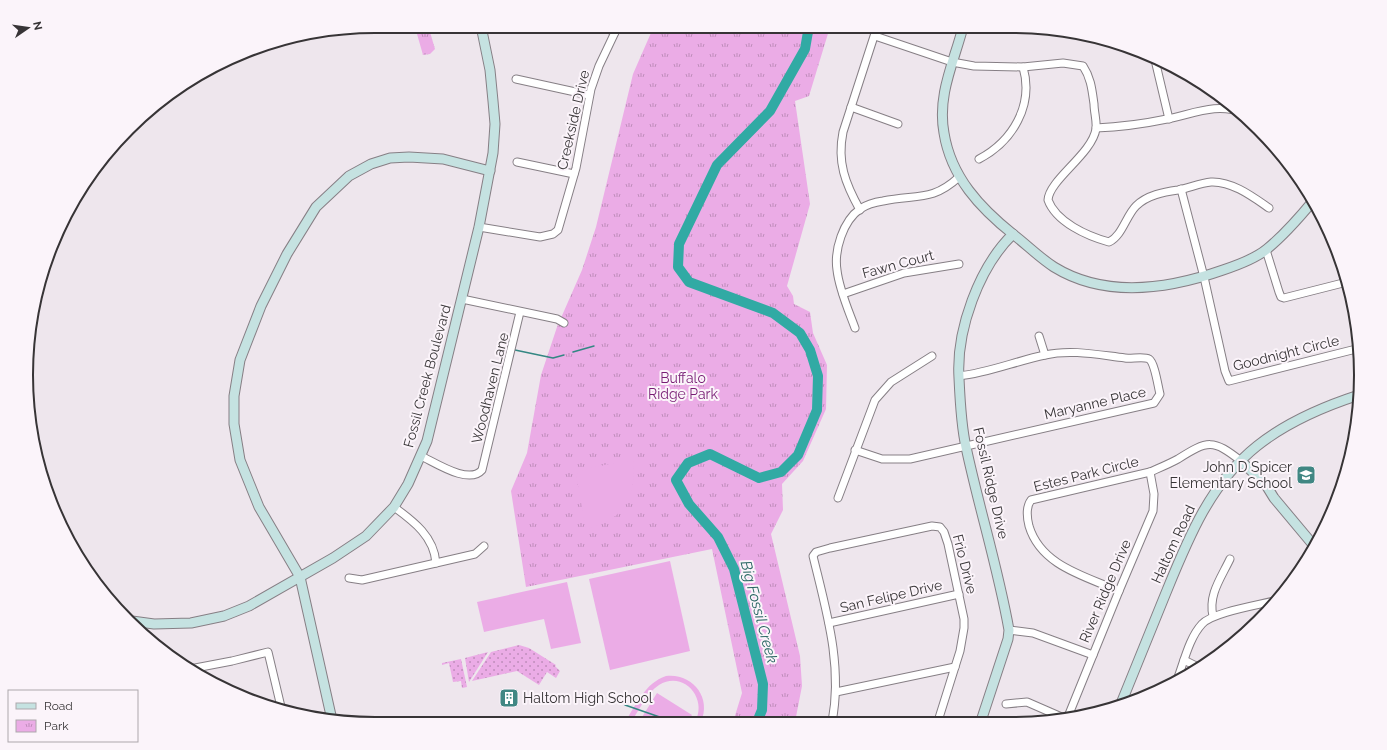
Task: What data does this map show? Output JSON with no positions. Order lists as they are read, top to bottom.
{
  "streets": {
    "street": [
      "Creekside Drive",
      "Fawn Court",
      "Goodnight Circle",
      "Fossil Creek Boulevard",
      "Woodhaven Lane",
      "Maryanne Place",
      "Estes Park Circle",
      "Fossil Ridge Drive",
      "Haltom Road",
      "Frio Drive",
      "River Ridge Drive",
      "San Felipe Drive"
    ]
  },
  "crossings": [
    ["Creekside Drive", "Fossil Creek Boulevard"],
    ["Fossil Creek Boulevard", "Woodhaven Lane"],
    ["Maryanne Place", "Fossil Ridge Drive"],
    ["Estes Park Circle", "Haltom Road"],
    ["Estes Park Circle", "River Ridge Drive"],
    ["Frio Drive", "San Felipe Drive"]
  ],
  "water": ["Big Fossil Creek"],
  "parks": ["Buffalo Ridge Park"],
  "places": {
    "school or university": ["John D Spicer Elementary School"],
    "building": ["Haltom High School"]
  },
  "legend": ["Road", "Park"],
  "north": "right"
}
